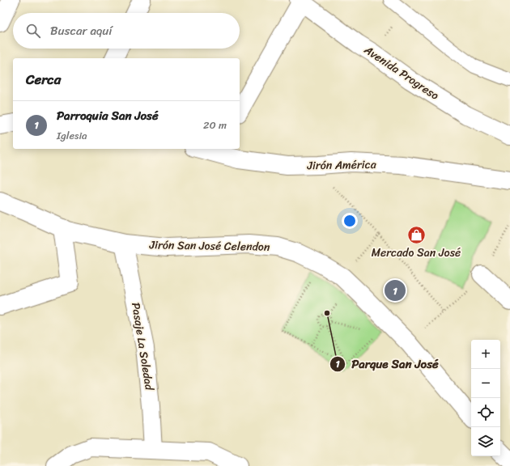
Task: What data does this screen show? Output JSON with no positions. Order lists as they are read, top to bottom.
{
  "streets": {
    "street": [
      "Avenida Progreso",
      "Jirón América",
      "Jirón San José Celendon",
      "Pasaje La Soledad"
    ]
  },
  "crossings": [
    ["Jirón San José Celendon", "Pasaje La Soledad"]
  ],
  "places": {
    "shop": ["Mercado San José"],
    "other": ["Parque San José"]
  },
  "page": {
    "search": "Buscar aquí",
    "heading": "Cerca",
    "list": [
      {
        "mark": "1",
        "name": "Parroquia San José",
        "note": "Iglesia",
        "value": "20 m"
      }
    ],
    "pins": "1",
    "map_buttons": ["+", "−"]
  }
}
